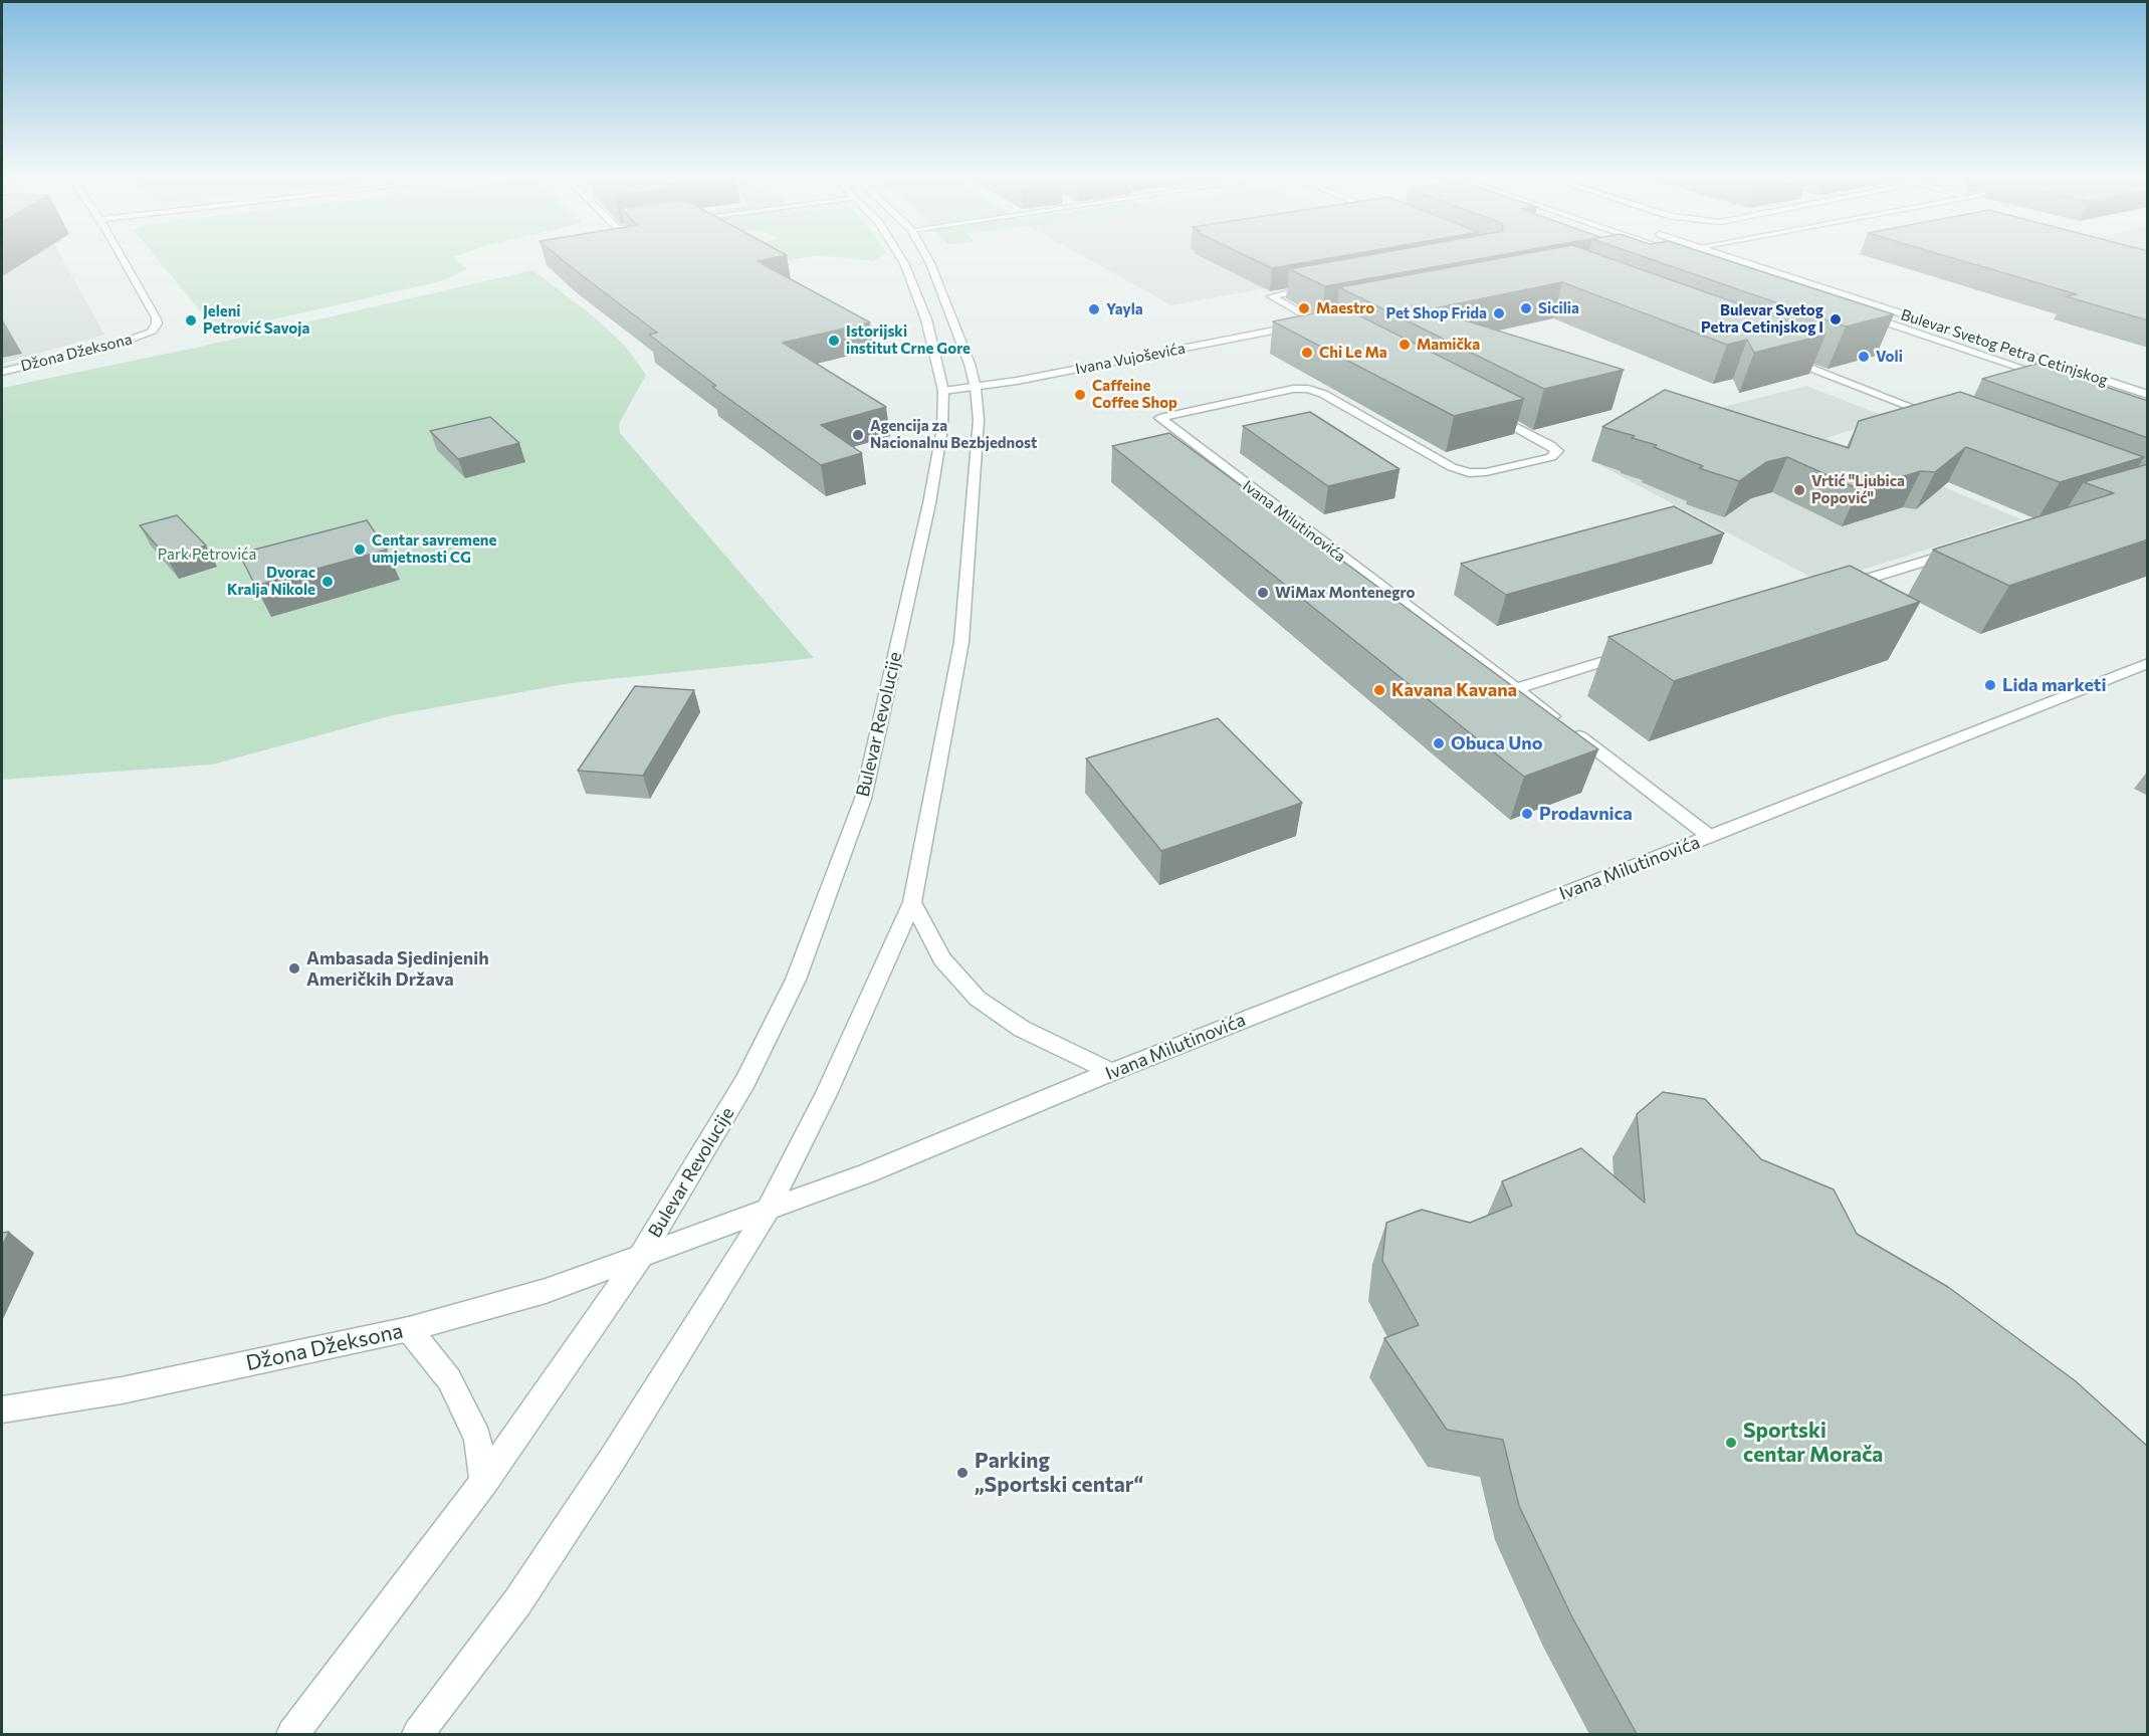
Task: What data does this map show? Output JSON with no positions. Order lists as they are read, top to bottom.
{
  "streets": {
    "street": [
      "Bulevar Svetog Petra Cetinjskog",
      "Džona Džeksona",
      "Ivana Vujoševića",
      "Ivana Milutinovića",
      "Bulevar Revolucije"
    ]
  },
  "crossings": [
    ["Džona Džeksona", "Ivana Milutinovića"],
    ["Džona Džeksona", "Bulevar Revolucije"],
    ["Ivana Vujoševića", "Bulevar Revolucije"],
    ["Ivana Milutinovića", "Bulevar Revolucije"]
  ],
  "parks": ["Park Petrovića"],
  "places": [
    "Maestro",
    "Sicilia",
    "Yayla",
    "Pet Shop Frida",
    "Bulevar Svetog Petra Cetinjskog I",
    "Jeleni Petrović Savoja",
    "Istorijski institut Crne Gore",
    "Mamička",
    "Chi Le Ma",
    "Voli",
    "Caffeine Coffee Shop",
    "Agencija za Nacionalnu Bezbjednost",
    "Vrtić \"Ljubica Popović\"",
    "Centar savremene umjetnosti CG",
    "Dvorac Kralja Nikole",
    "WiMax Montenegro",
    "Lida marketi",
    "Kavana Kavana",
    "Obuca Uno",
    "Prodavnica",
    "Ambasada Sjedinjenih Američkih Država",
    "Sportski centar Morača",
    "Parking „Sportski centar“"
  ]
}
